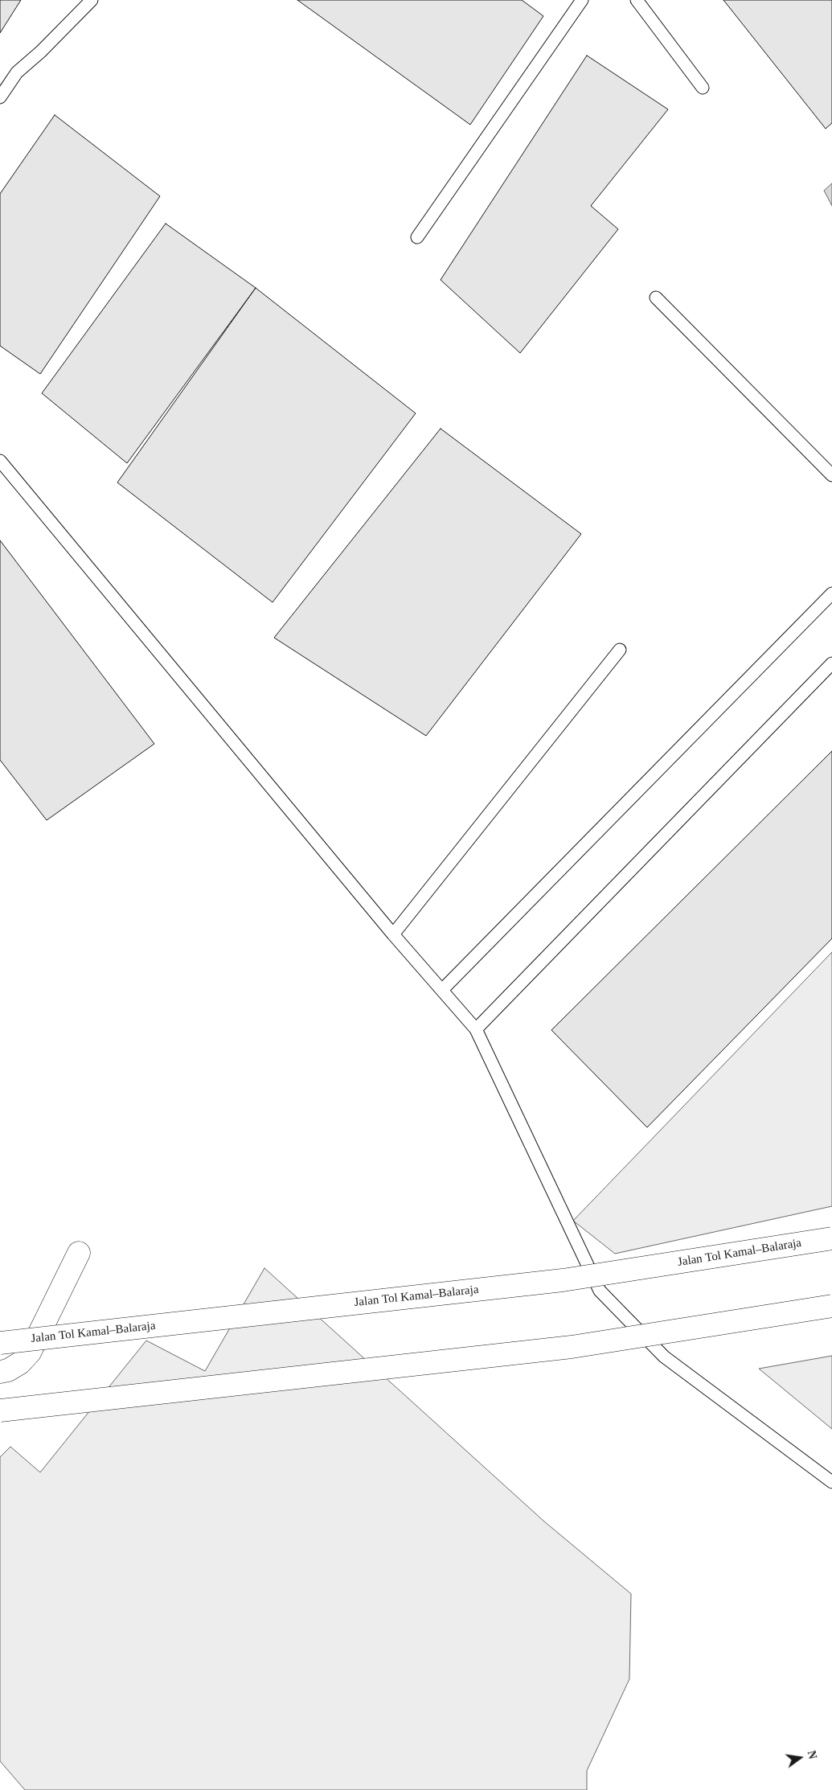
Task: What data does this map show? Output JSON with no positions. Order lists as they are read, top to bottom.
{
  "streets": {
    "main road": ["Jalan Tol Kamal–Balaraja"]
  },
  "north": "right"
}
